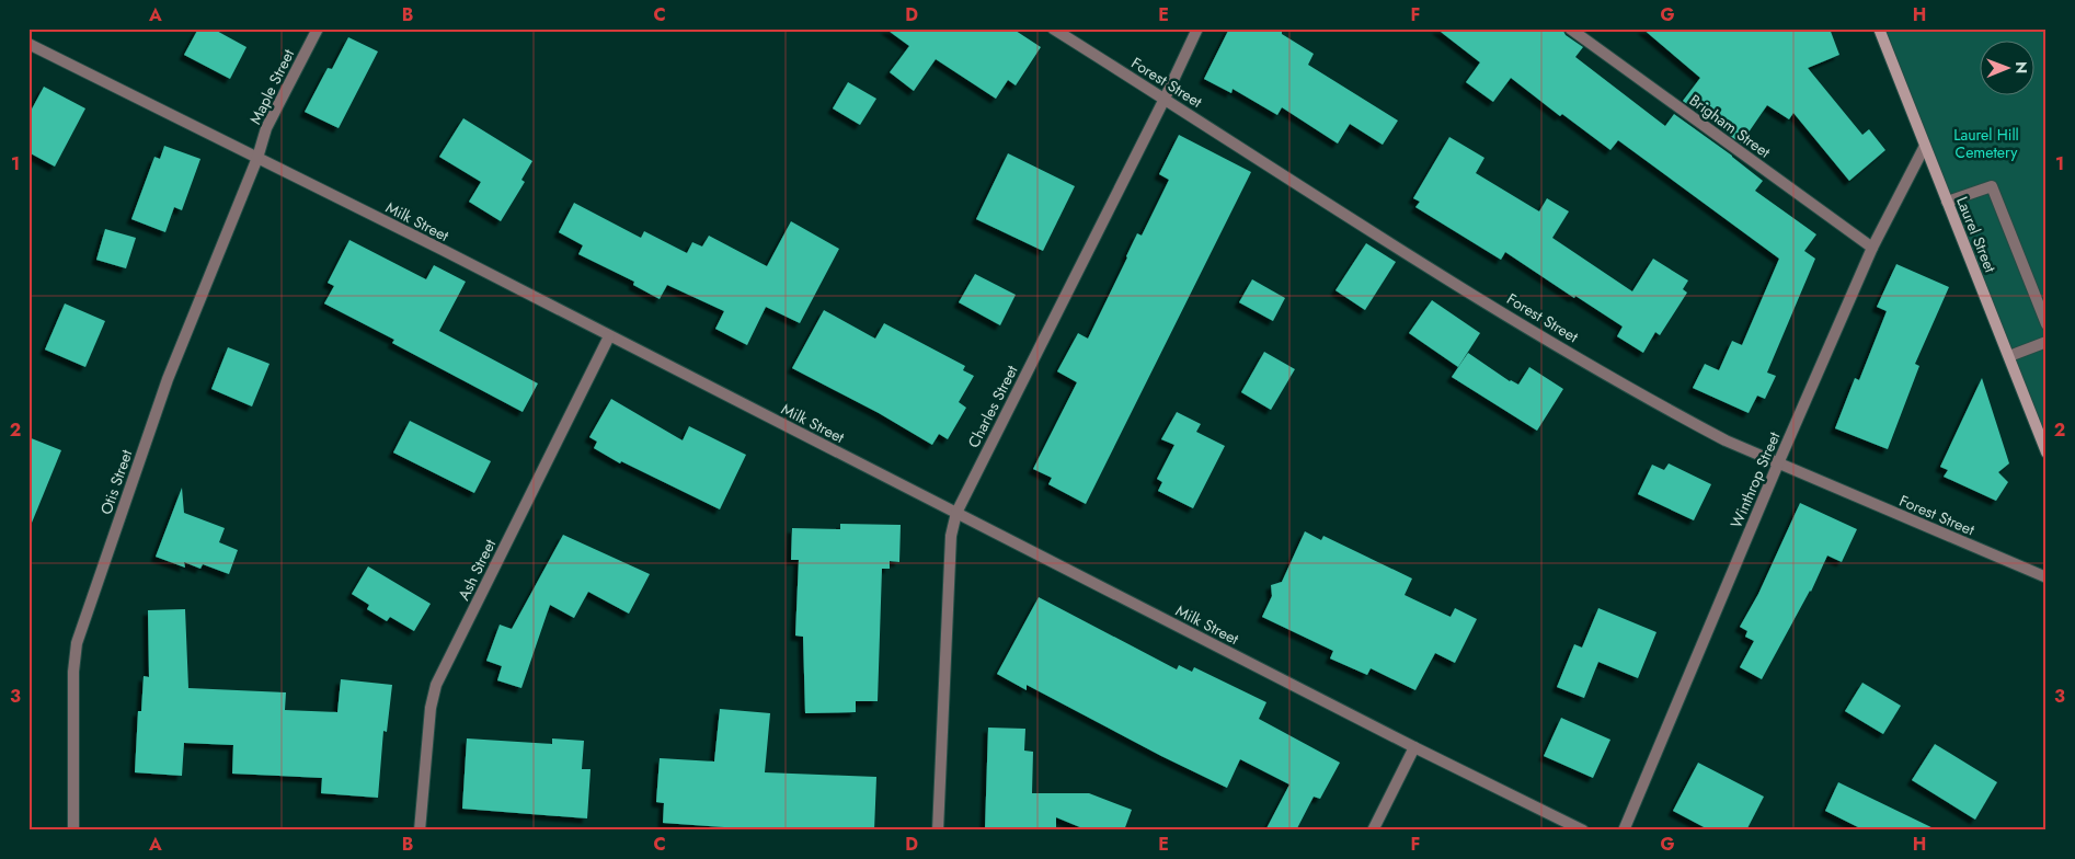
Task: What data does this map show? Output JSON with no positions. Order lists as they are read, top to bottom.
{
  "streets": {
    "main road": ["Laurel Street"],
    "street": [
      "Forest Street",
      "Maple Street",
      "Brigham Street",
      "Milk Street",
      "Charles Street",
      "Winthrop Street",
      "Otis Street",
      "Ash Street"
    ]
  },
  "crossings": [
    ["Forest Street", "Charles Street"],
    ["Forest Street", "Winthrop Street"],
    ["Maple Street", "Milk Street"],
    ["Maple Street", "Otis Street"],
    ["Brigham Street", "Winthrop Street"],
    ["Milk Street", "Charles Street"],
    ["Milk Street", "Otis Street"],
    ["Milk Street", "Ash Street"],
    ["Laurel Street", "Winthrop Street"]
  ],
  "parks": ["Laurel Hill Cemetery"],
  "north": "right",
  "grid": {
    "columns": [
      "A",
      "B",
      "C",
      "D",
      "E",
      "F",
      "G",
      "H"
    ],
    "rows": ["1", "2", "3"]
  }
}
